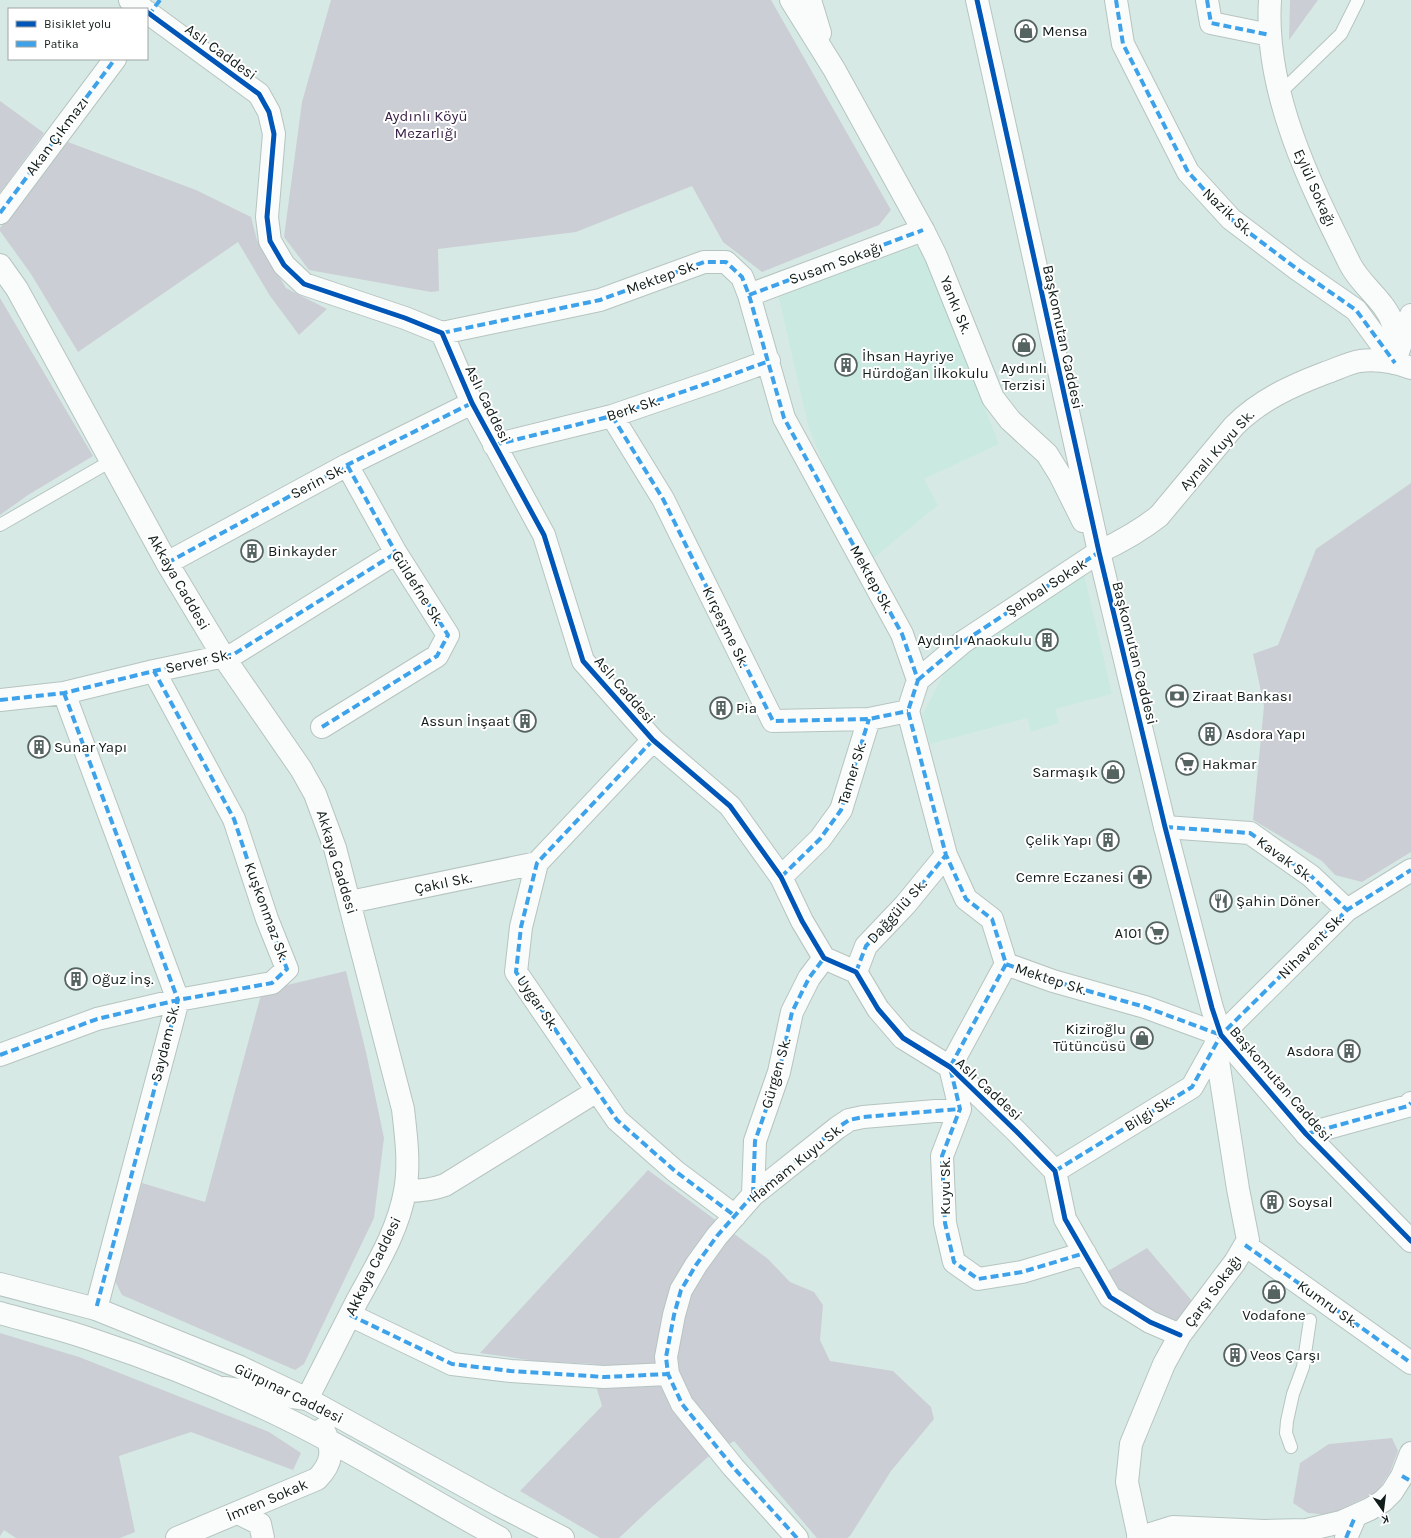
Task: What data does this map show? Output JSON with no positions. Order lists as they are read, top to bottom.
{
  "streets": {
    "street": [
      "Aslı Caddesi",
      "Akan Çıkmazı",
      "Eylül Sokağı",
      "Nazik Sk.",
      "Susam Sokağı",
      "Mektep Sk.",
      "Yankı Sk.",
      "Başkomutan Caddesi",
      "Berk Sk.",
      "Aynalı Kuyu Sk.",
      "Serin Sk.",
      "Akkaya Caddesi",
      "Şehbal Sokak",
      "Güldefne Sk.",
      "Kırçeşme Sk.",
      "Server Sk.",
      "Tamer Sk.",
      "Kavak Sk.",
      "Çakıl Sk.",
      "Dağgülü Sk.",
      "Kuşkonmaz Sk.",
      "Nihavent Sk.",
      "Uygar Sk.",
      "Saydam Sk.",
      "Gürgen Sk.",
      "Bilgi Sk.",
      "Hamam Kuyu Sk.",
      "Kuyu Sk.",
      "Çarşı Sokağı",
      "Kumru Sk.",
      "Gürpınar Caddesi",
      "İmren Sokak"
    ]
  },
  "crossings": [
    ["Aslı Caddesi", "Mektep Sk."],
    ["Aslı Caddesi", "Berk Sk."],
    ["Aslı Caddesi", "Serin Sk."],
    ["Aslı Caddesi", "Tamer Sk."],
    ["Aslı Caddesi", "Dağgülü Sk."],
    ["Aslı Caddesi", "Uygar Sk."],
    ["Aslı Caddesi", "Gürgen Sk."],
    ["Aslı Caddesi", "Bilgi Sk."],
    ["Eylül Sokağı", "Nazik Sk."],
    ["Eylül Sokağı", "Aynalı Kuyu Sk."],
    ["Nazik Sk.", "Aynalı Kuyu Sk."],
    ["Susam Sokağı", "Mektep Sk."],
    ["Susam Sokağı", "Yankı Sk."],
    ["Mektep Sk.", "Başkomutan Caddesi"],
    ["Mektep Sk.", "Berk Sk."],
    ["Mektep Sk.", "Şehbal Sokak"],
    ["Mektep Sk.", "Kırçeşme Sk."],
    ["Mektep Sk.", "Dağgülü Sk."],
    ["Mektep Sk.", "Nihavent Sk."],
    ["Mektep Sk.", "Bilgi Sk."],
    ["Mektep Sk.", "Çarşı Sokağı"],
    ["Yankı Sk.", "Başkomutan Caddesi"],
    ["Yankı Sk.", "Aynalı Kuyu Sk."],
    ["Yankı Sk.", "Şehbal Sokak"],
    ["Başkomutan Caddesi", "Aynalı Kuyu Sk."],
    ["Başkomutan Caddesi", "Şehbal Sokak"],
    ["Başkomutan Caddesi", "Kavak Sk."],
    ["Başkomutan Caddesi", "Nihavent Sk."],
    ["Başkomutan Caddesi", "Bilgi Sk."],
    ["Başkomutan Caddesi", "Çarşı Sokağı"],
    ["Berk Sk.", "Kırçeşme Sk."],
    ["Aynalı Kuyu Sk.", "Şehbal Sokak"],
    ["Serin Sk.", "Akkaya Caddesi"],
    ["Serin Sk.", "Güldefne Sk."],
    ["Akkaya Caddesi", "Server Sk."],
    ["Akkaya Caddesi", "Çakıl Sk."],
    ["Akkaya Caddesi", "Gürpınar Caddesi"],
    ["Güldefne Sk.", "Server Sk."],
    ["Kırçeşme Sk.", "Tamer Sk."],
    ["Server Sk.", "Kuşkonmaz Sk."],
    ["Server Sk.", "Saydam Sk."],
    ["Kavak Sk.", "Nihavent Sk."],
    ["Çakıl Sk.", "Uygar Sk."],
    ["Kuşkonmaz Sk.", "Saydam Sk."],
    ["Nihavent Sk.", "Bilgi Sk."],
    ["Nihavent Sk.", "Çarşı Sokağı"],
    ["Uygar Sk.", "Hamam Kuyu Sk."],
    ["Saydam Sk.", "Gürpınar Caddesi"],
    ["Gürgen Sk.", "Hamam Kuyu Sk."],
    ["Bilgi Sk.", "Çarşı Sokağı"],
    ["Hamam Kuyu Sk.", "Kuyu Sk."],
    ["Çarşı Sokağı", "Kumru Sk."],
    ["Gürpınar Caddesi", "İmren Sokak"]
  ],
  "parks": ["Aydınlı Köyü Mezarlığı"],
  "places": {
    "shop": [
      "Mensa",
      "Aydınlı Terzisi",
      "Sarmaşık",
      "Kiziroğlu Tütüncüsü",
      "Vodafone"
    ],
    "building": [
      "İhsan Hayriye Hürdoğan İlkokulu",
      "Binkayder",
      "Aydınlı Anaokulu",
      "Pia",
      "Assun İnşaat",
      "Asdora Yapı",
      "Sunar Yapı",
      "Çelik Yapı",
      "Oğuz İnş.",
      "Asdora",
      "Soysal",
      "Veos Çarşı"
    ],
    "bank": ["Ziraat Bankası"],
    "supermarket": ["Hakmar", "A101"],
    "pharmacy": ["Cemre Eczanesi"],
    "restaurant": ["Şahin Döner"]
  },
  "legend": ["Bisiklet yolu", "Patika"],
  "north": "bottom"
}
